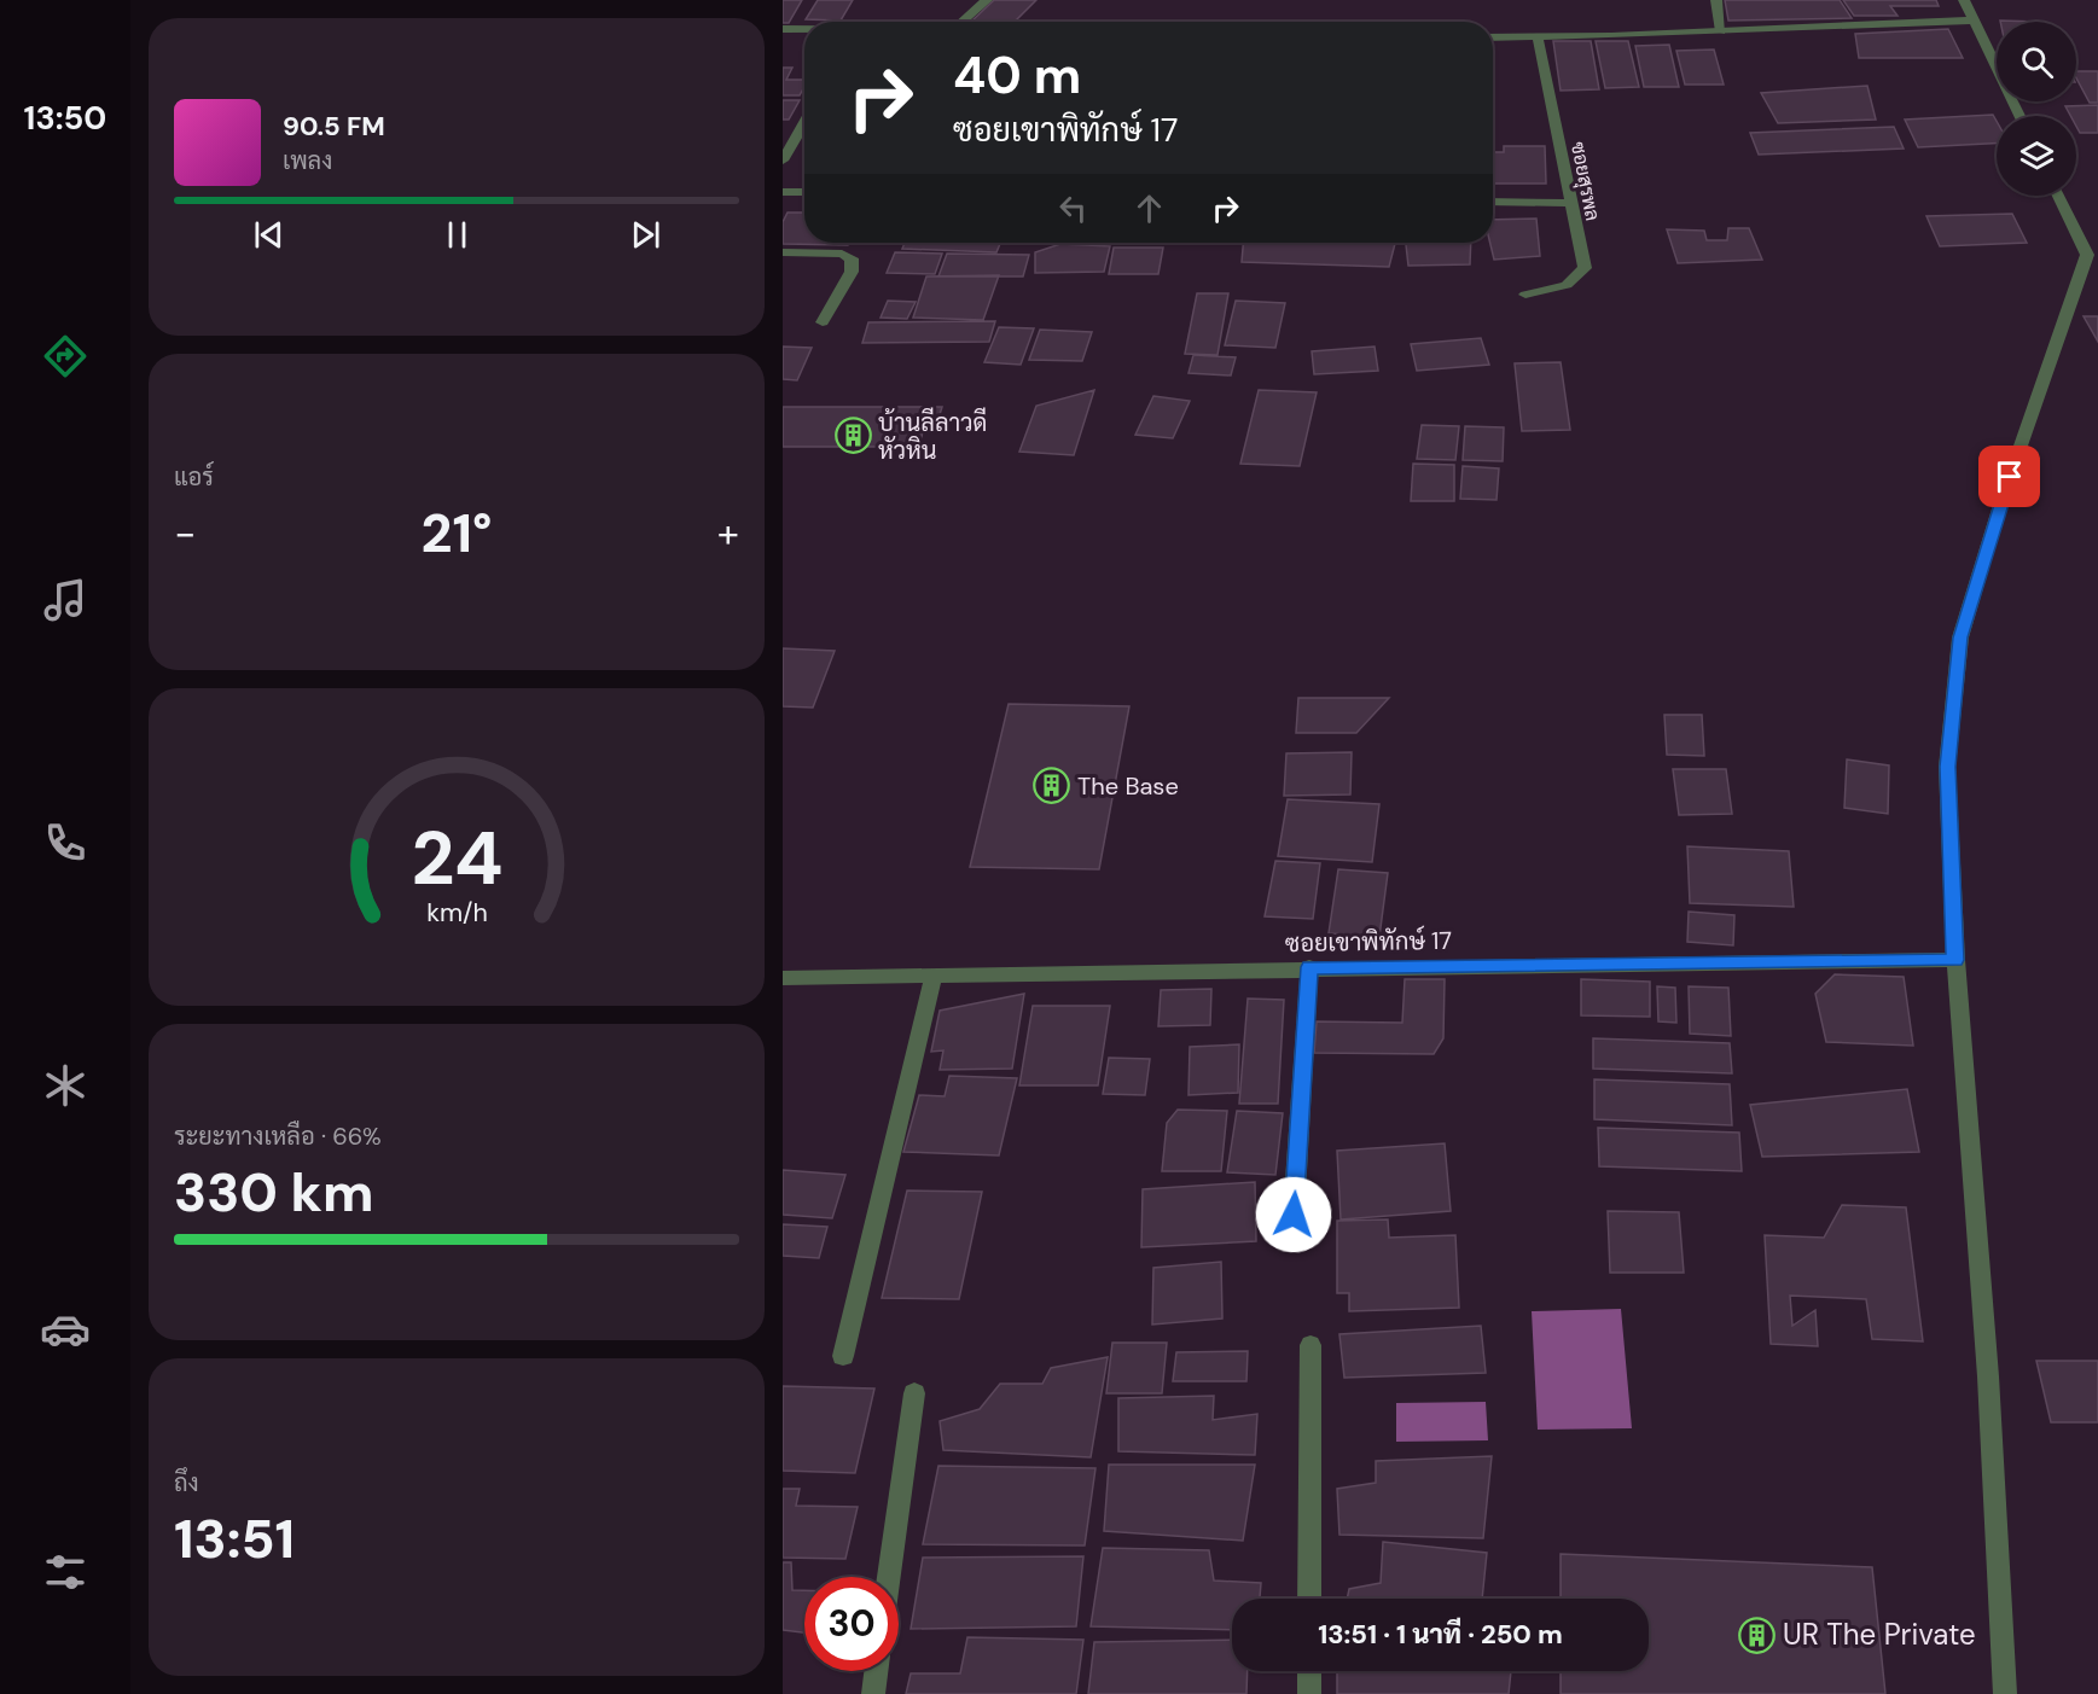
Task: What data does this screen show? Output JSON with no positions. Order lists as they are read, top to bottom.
{
  "streets": {
    "street": ["ซอยสุรพล", "ซอยเขาพิทักษ์ 17"]
  },
  "places": {
    "building": ["บ้านลีลาวดี หัวหิน", "The Base", "UR The Private"]
  },
  "page": {
    "tabs": "13:50",
    "turn": ["40 m", "ซอยเขาพิทักษ์ 17"],
    "song": ["90.5 FM", "เพลง"],
    "tile": [
      "แอร์",
      ["ระยะทางเหลือ · 66%", "330 km"],
      ["ถึง", "13:51"]
    ],
    "heat": ["−", "21°", "+"],
    "limit": "30",
    "trip": "13:51 · 1 นาที · 250 m",
    "gauge": ["24", "km/h"]
  }
}
